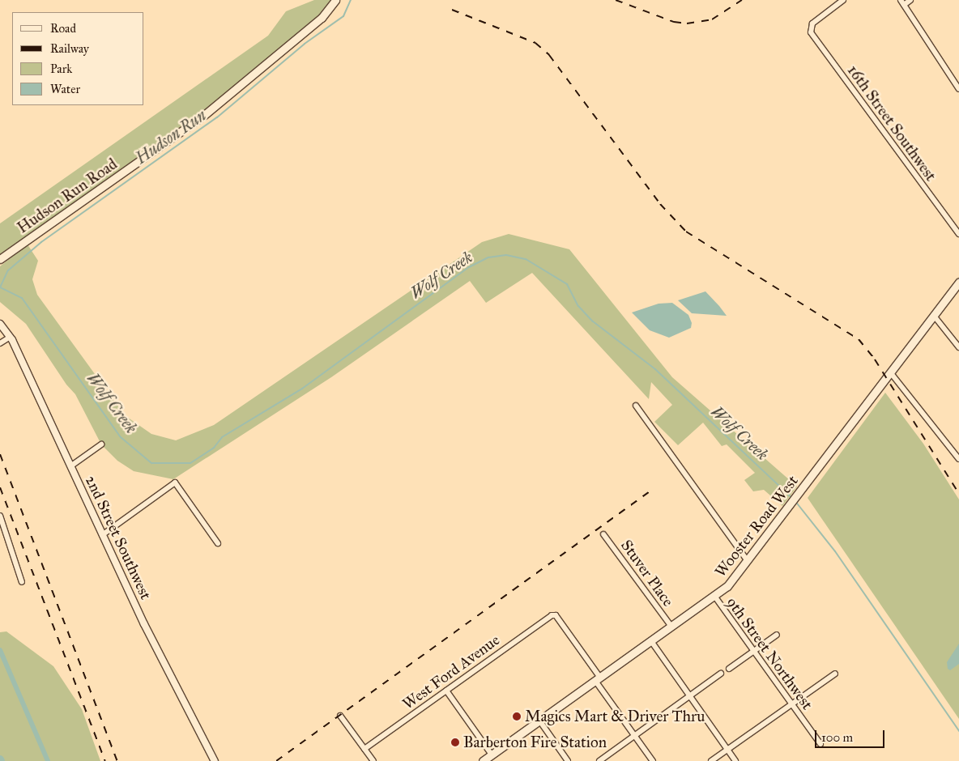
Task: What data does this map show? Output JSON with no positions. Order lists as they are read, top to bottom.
{
  "streets": {
    "main road": ["Hudson Run Road", "Wooster Road West"],
    "street": [
      "16th Street Southwest",
      "2nd Street Southwest",
      "Stuver Place",
      "9th Street Northwest",
      "West Ford Avenue"
    ]
  },
  "crossings": [
    ["Wooster Road West", "Stuver Place"],
    ["Wooster Road West", "9th Street Northwest"],
    ["Wooster Road West", "West Ford Avenue"]
  ],
  "water": ["Hudson Run", "Wolf Creek"],
  "places": ["Magics Mart & Driver Thru", "Barberton Fire Station"],
  "legend": [
    "Road",
    "Railway",
    "Park",
    "Water"
  ],
  "scale_bar": "100 m"
}
